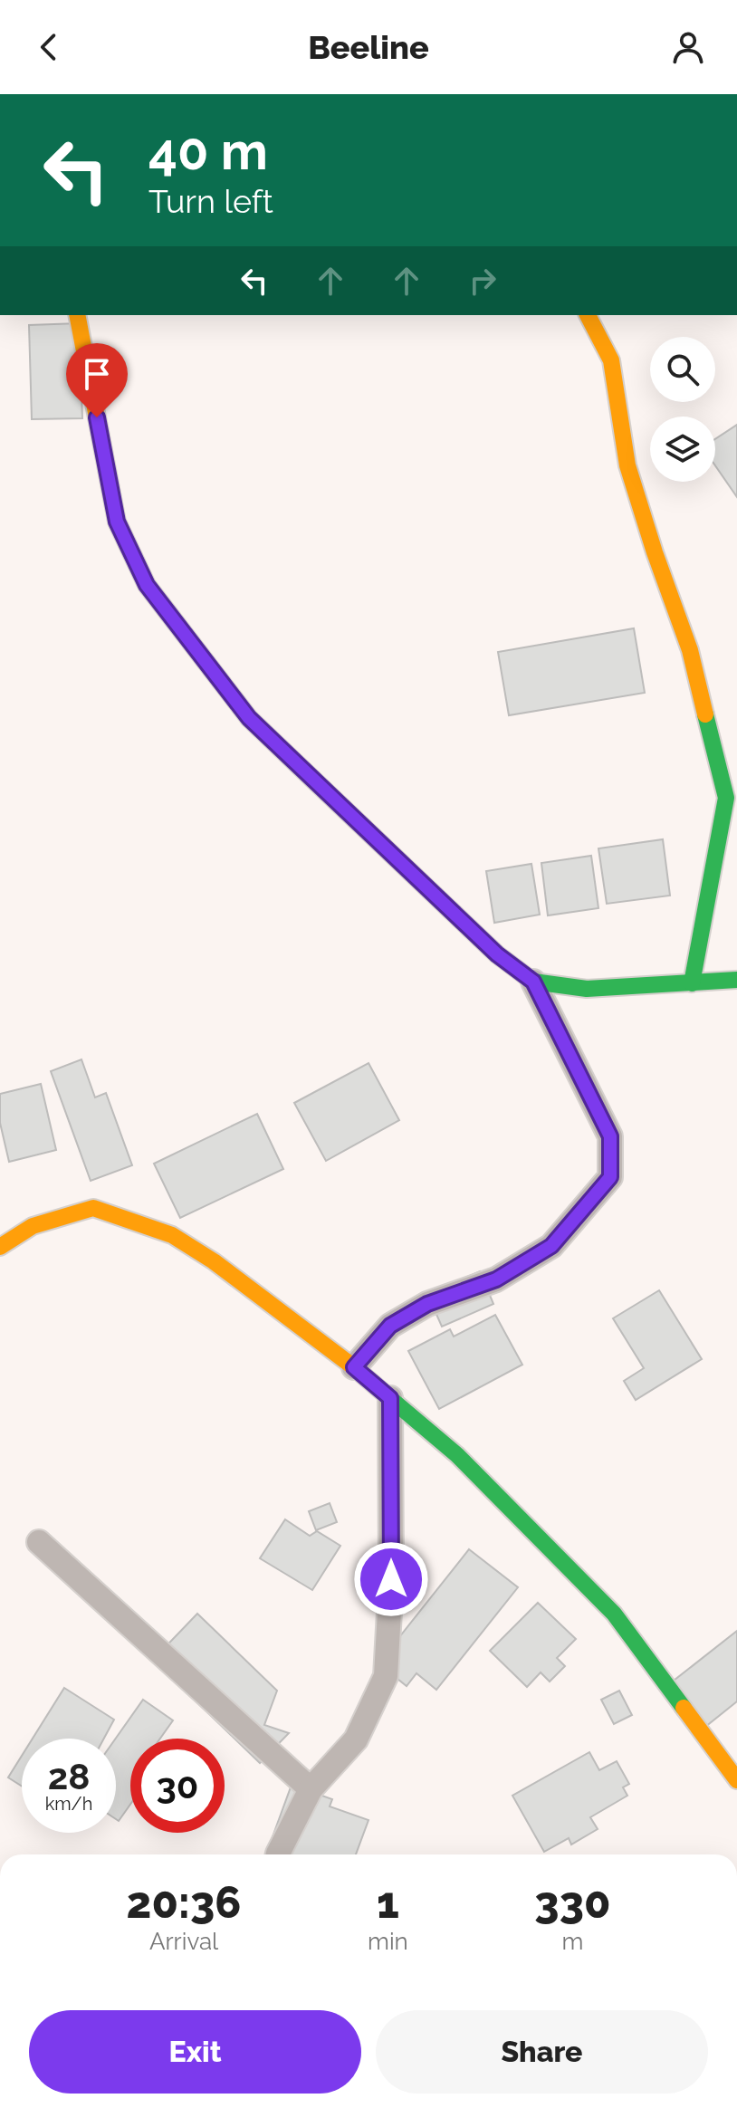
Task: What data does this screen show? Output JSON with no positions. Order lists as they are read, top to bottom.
{
  "page": {
    "header": "Beeline",
    "turn": ["40 m", "Turn left"],
    "speed": "28 km/h",
    "limit": "30",
    "eta": [
      "20:36",
      "Arrival",
      "1",
      "min",
      "330",
      "m"
    ],
    "buttons": ["Exit", "Share"]
  }
}
